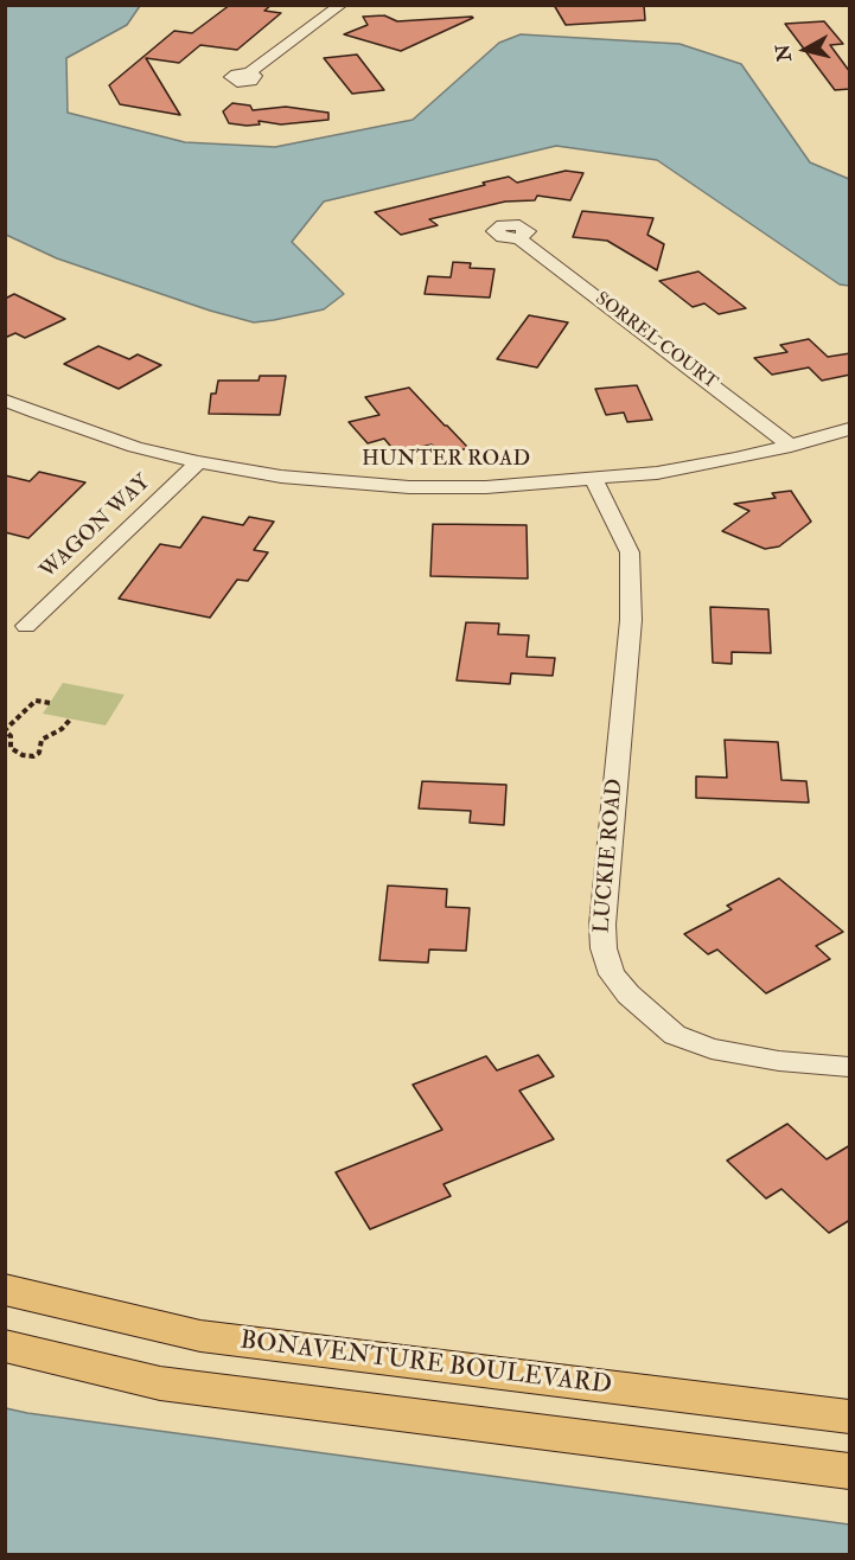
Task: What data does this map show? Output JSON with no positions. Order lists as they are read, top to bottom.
{
  "streets": {
    "main road": ["BONAVENTURE BOULEVARD"],
    "street": [
      "SORREL COURT",
      "HUNTER ROAD",
      "WAGON WAY",
      "LUCKIE ROAD"
    ]
  },
  "crossings": [
    ["SORREL COURT", "HUNTER ROAD"],
    ["HUNTER ROAD", "WAGON WAY"],
    ["HUNTER ROAD", "LUCKIE ROAD"]
  ],
  "north": "left"
}
